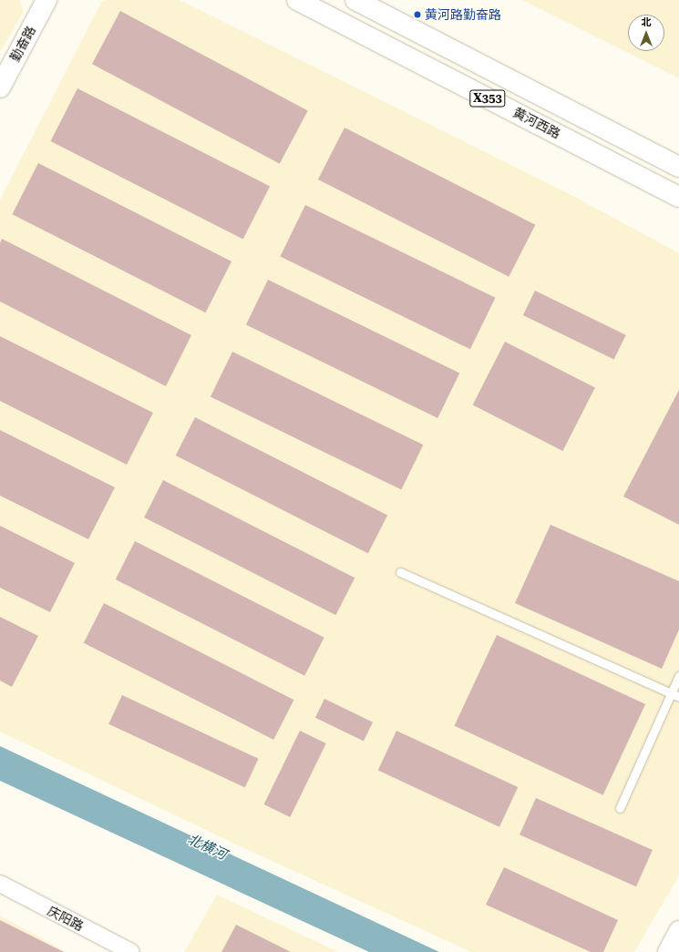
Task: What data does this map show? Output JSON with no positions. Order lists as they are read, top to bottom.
{
  "streets": {
    "main road": ["勤奋路", "X353", "黄河西路"],
    "street": ["庆阳路"]
  },
  "water": ["北横河"],
  "places": ["黄河路勤奋路"],
  "north": "top"
}
